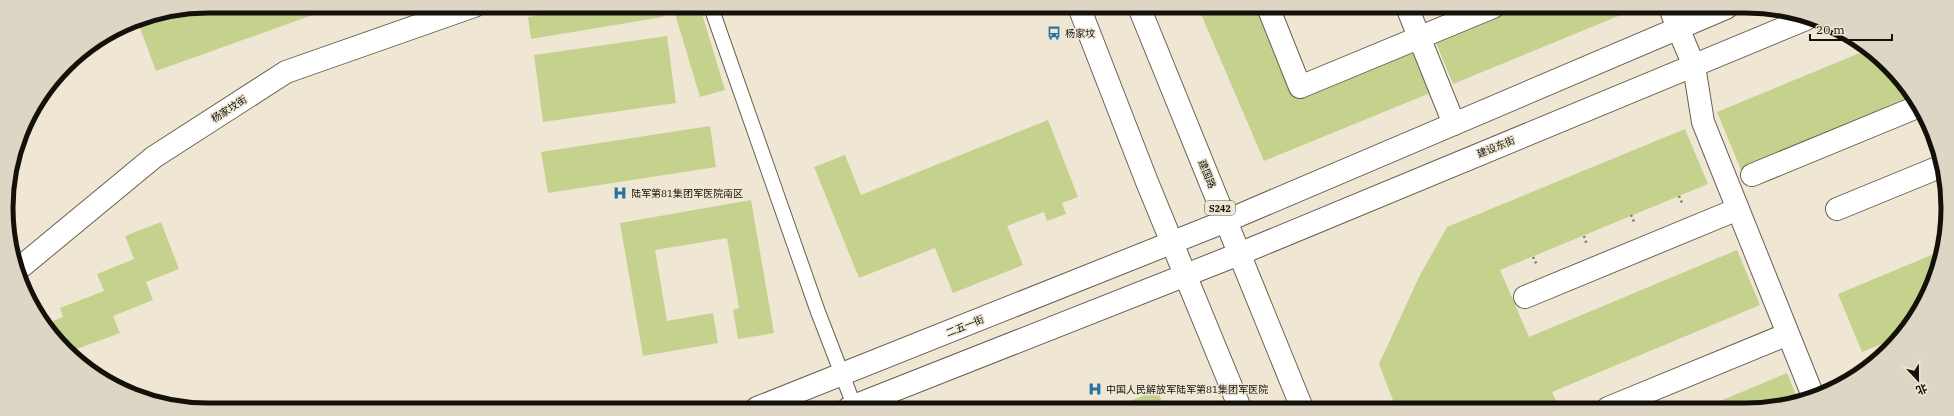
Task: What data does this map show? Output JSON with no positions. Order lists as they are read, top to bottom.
{
  "streets": {
    "street": [
      "杨家坟街",
      "建设东街",
      "建国路",
      "S242",
      "二五一街"
    ]
  },
  "crossings": [
    ["建设东街", "建国路"]
  ],
  "places": {
    "bus stop": ["杨家坟"],
    "hospital": ["陆军第81集团军医院南区", "中国人民解放军陆军第81集团军医院"]
  },
  "scale_bar": "20 m",
  "north": "bottom"
}
